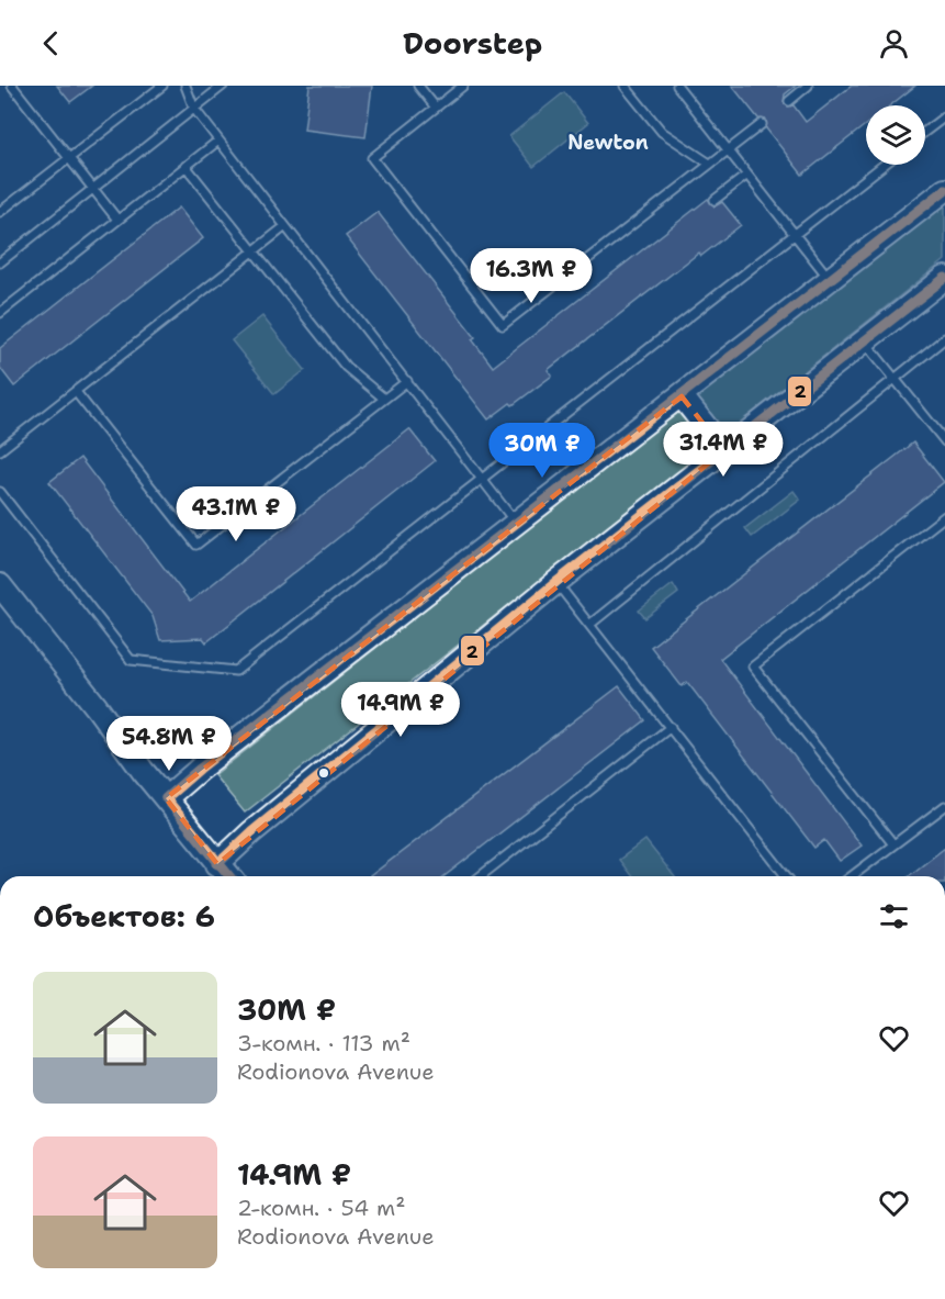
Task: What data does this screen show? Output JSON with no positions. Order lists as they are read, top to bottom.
{
  "districts": ["Newton"],
  "lines": ["transit line 2"],
  "page": {
    "header": "Doorstep",
    "price": [
      "16.3M ₽",
      "31.4M ₽",
      "30M ₽",
      "43.1M ₽",
      "14.9M ₽",
      "54.8M ₽"
    ],
    "heading": "Объектов: 6",
    "list": [
      {
        "name": "30M ₽",
        "note": "3-комн. · 113 m² · Rodionova Avenue"
      },
      {
        "name": "14.9M ₽",
        "note": "2-комн. · 54 m² · Rodionova Avenue"
      }
    ]
  }
}
